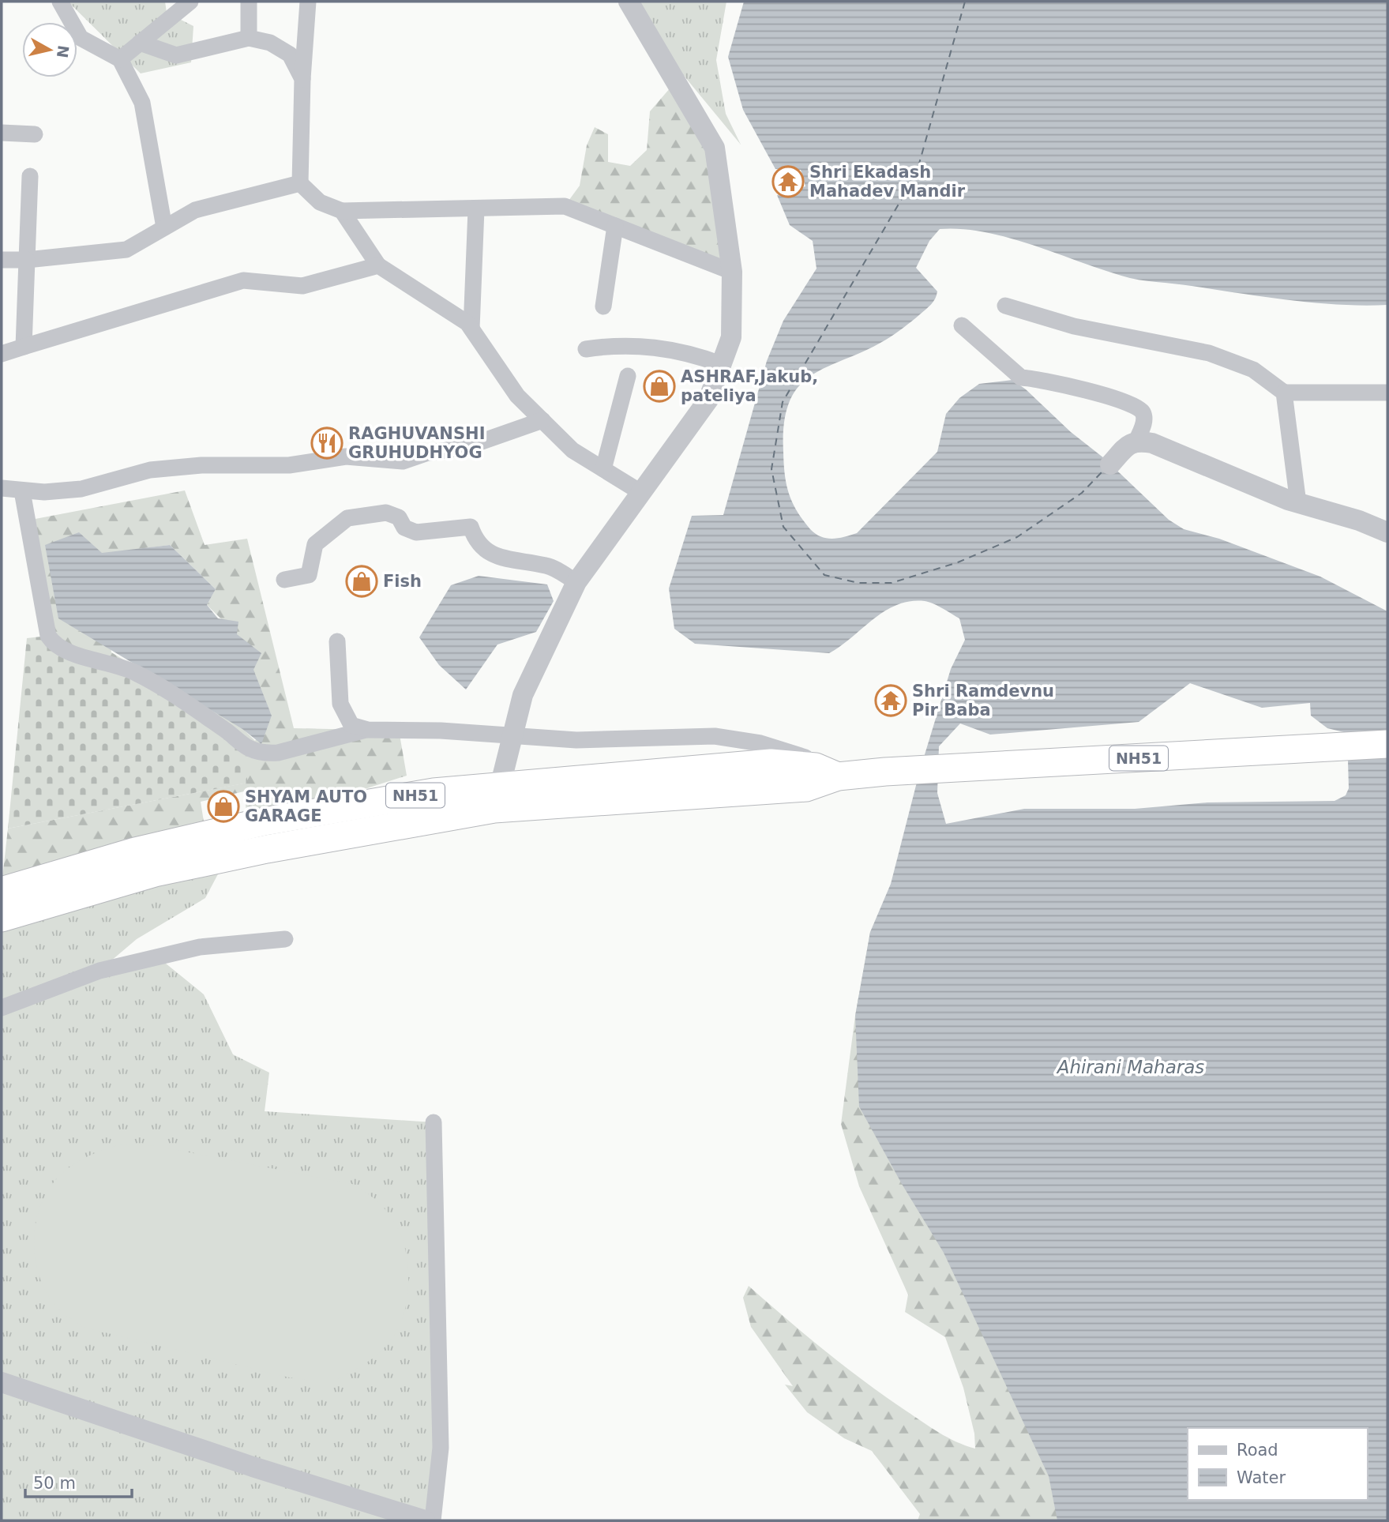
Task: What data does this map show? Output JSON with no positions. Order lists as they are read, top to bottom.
{
  "streets": {
    "highway": ["NH51"]
  },
  "water": ["Ahirani Maharas"],
  "places": {
    "temple": ["Shri Ekadash Mahadev Mandir", "Shri Ramdevnu Pir Baba"],
    "shop": ["ASHRAF,Jakub, pateliya", "Fish", "SHYAM AUTO GARAGE"],
    "restaurant": ["RAGHUVANSHI GRUHUDHYOG"]
  },
  "legend": ["Road", "Water"],
  "scale_bar": "50 m",
  "north": "right"
}
